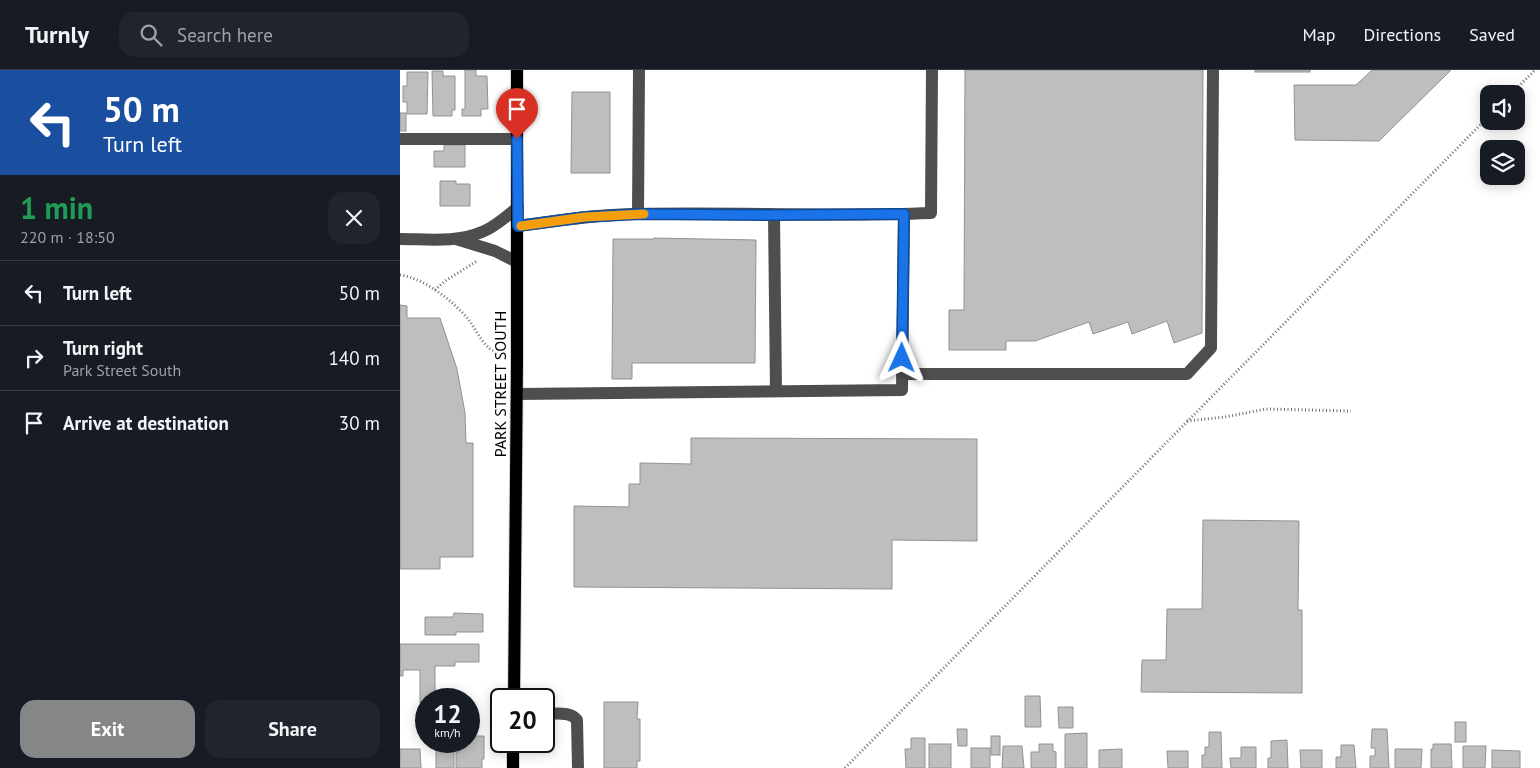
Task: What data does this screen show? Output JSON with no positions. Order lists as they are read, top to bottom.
{
  "streets": {
    "main road": ["PARK STREET SOUTH"]
  },
  "page": {
    "header": "Turnly",
    "search": "Search here",
    "nav": ["Map", "Directions", "Saved"],
    "turn": ["50 m", "Turn left"],
    "heading": ["1 min", "220 m · 18:50"],
    "list": [
      {
        "name": "Turn left",
        "value": "50 m"
      },
      {
        "name": "Turn right",
        "note": "Park Street South",
        "value": "140 m"
      },
      {
        "name": "Arrive at destination",
        "value": "30 m"
      }
    ],
    "speed": "12 km/h",
    "limit": "20",
    "buttons": ["Exit", "Share"]
  }
}
